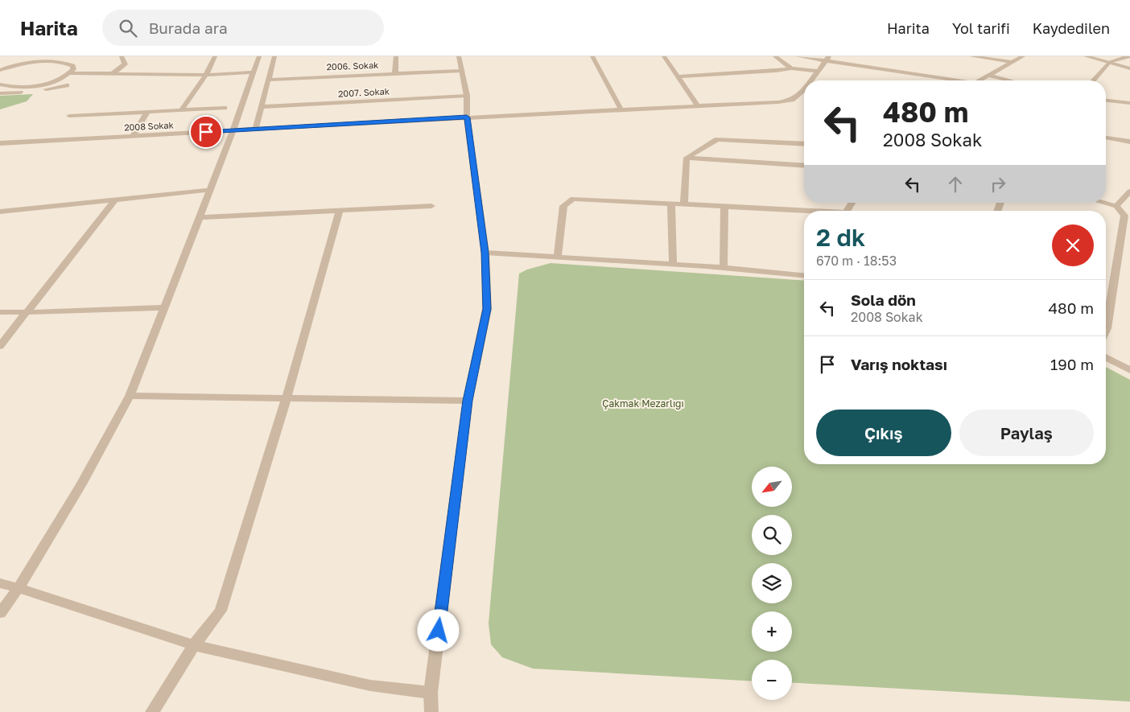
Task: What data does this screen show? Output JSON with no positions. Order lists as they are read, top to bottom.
{
  "streets": {
    "street": ["2006. Sokak", "2007. Sokak", "2008 Sokak"]
  },
  "parks": ["Çakmak Mezarlığı"],
  "north": "bottom left",
  "page": {
    "header": "Harita",
    "search": "Burada ara",
    "nav": ["Harita", "Yol tarifi", "Kaydedilen"],
    "turn": ["480 m", "2008 Sokak"],
    "heading": ["2 dk", "670 m · 18:53"],
    "list": [
      {
        "name": "Sola dön",
        "note": "2008 Sokak",
        "value": "480 m"
      },
      {
        "name": "Varış noktası",
        "value": "190 m"
      }
    ],
    "buttons": ["Çıkış", "Paylaş"],
    "map_buttons": ["+", "−"]
  }
}
